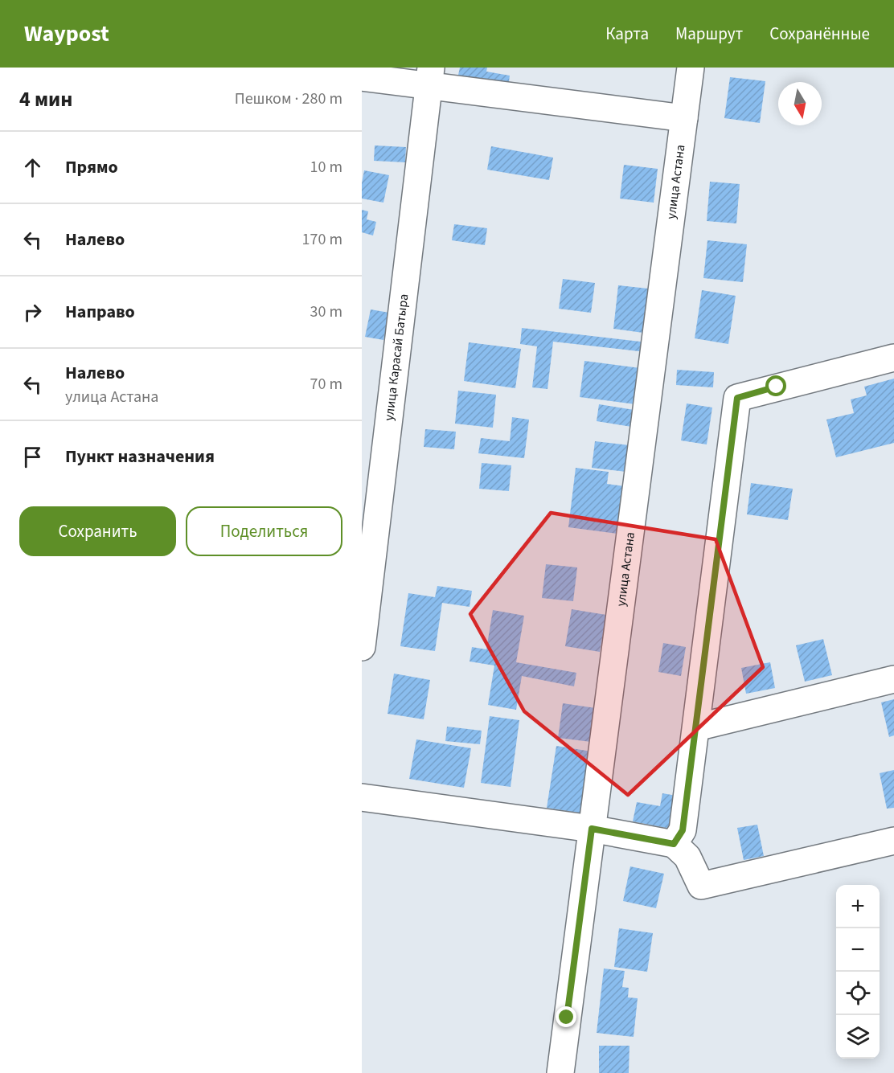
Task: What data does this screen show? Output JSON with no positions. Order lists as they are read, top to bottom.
{
  "streets": {
    "street": ["улица Астана", "улица Карасай Батыра"]
  },
  "north": "bottom",
  "page": {
    "header": "Waypost",
    "nav": ["Карта", "Маршрут", "Сохранённые"],
    "heading": ["4 мин", "Пешком · 280 m"],
    "list": [
      ["Прямо", "10 m"],
      ["Налево", "170 m"],
      ["Направо", "30 m"],
      ["Налево", "улица Астана", "70 m"],
      "Пункт назначения"
    ],
    "buttons": ["Сохранить", "Поделиться"],
    "map_buttons": ["+", "−"]
  }
}
